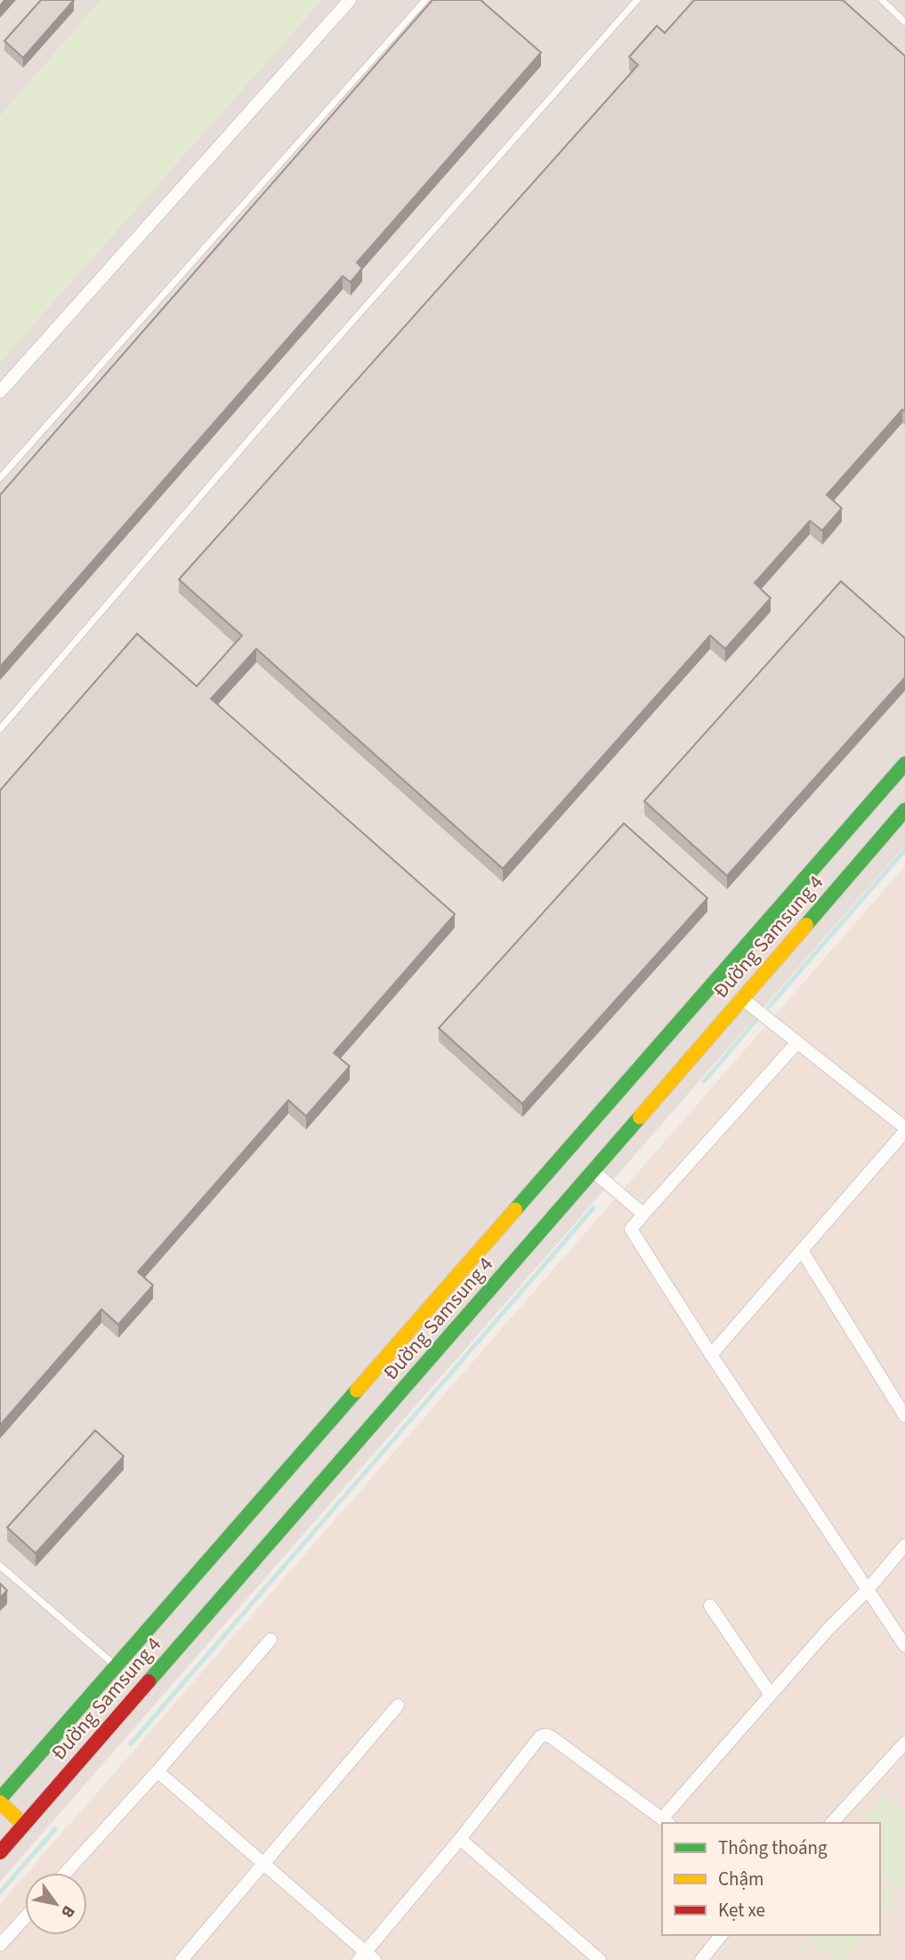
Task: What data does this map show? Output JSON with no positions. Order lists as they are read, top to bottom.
{
  "streets": {
    "main road": ["Đường Samsung 4"]
  },
  "legend": ["Thông thoáng", "Chậm", "Kẹt xe"],
  "north": "bottom right"
}
